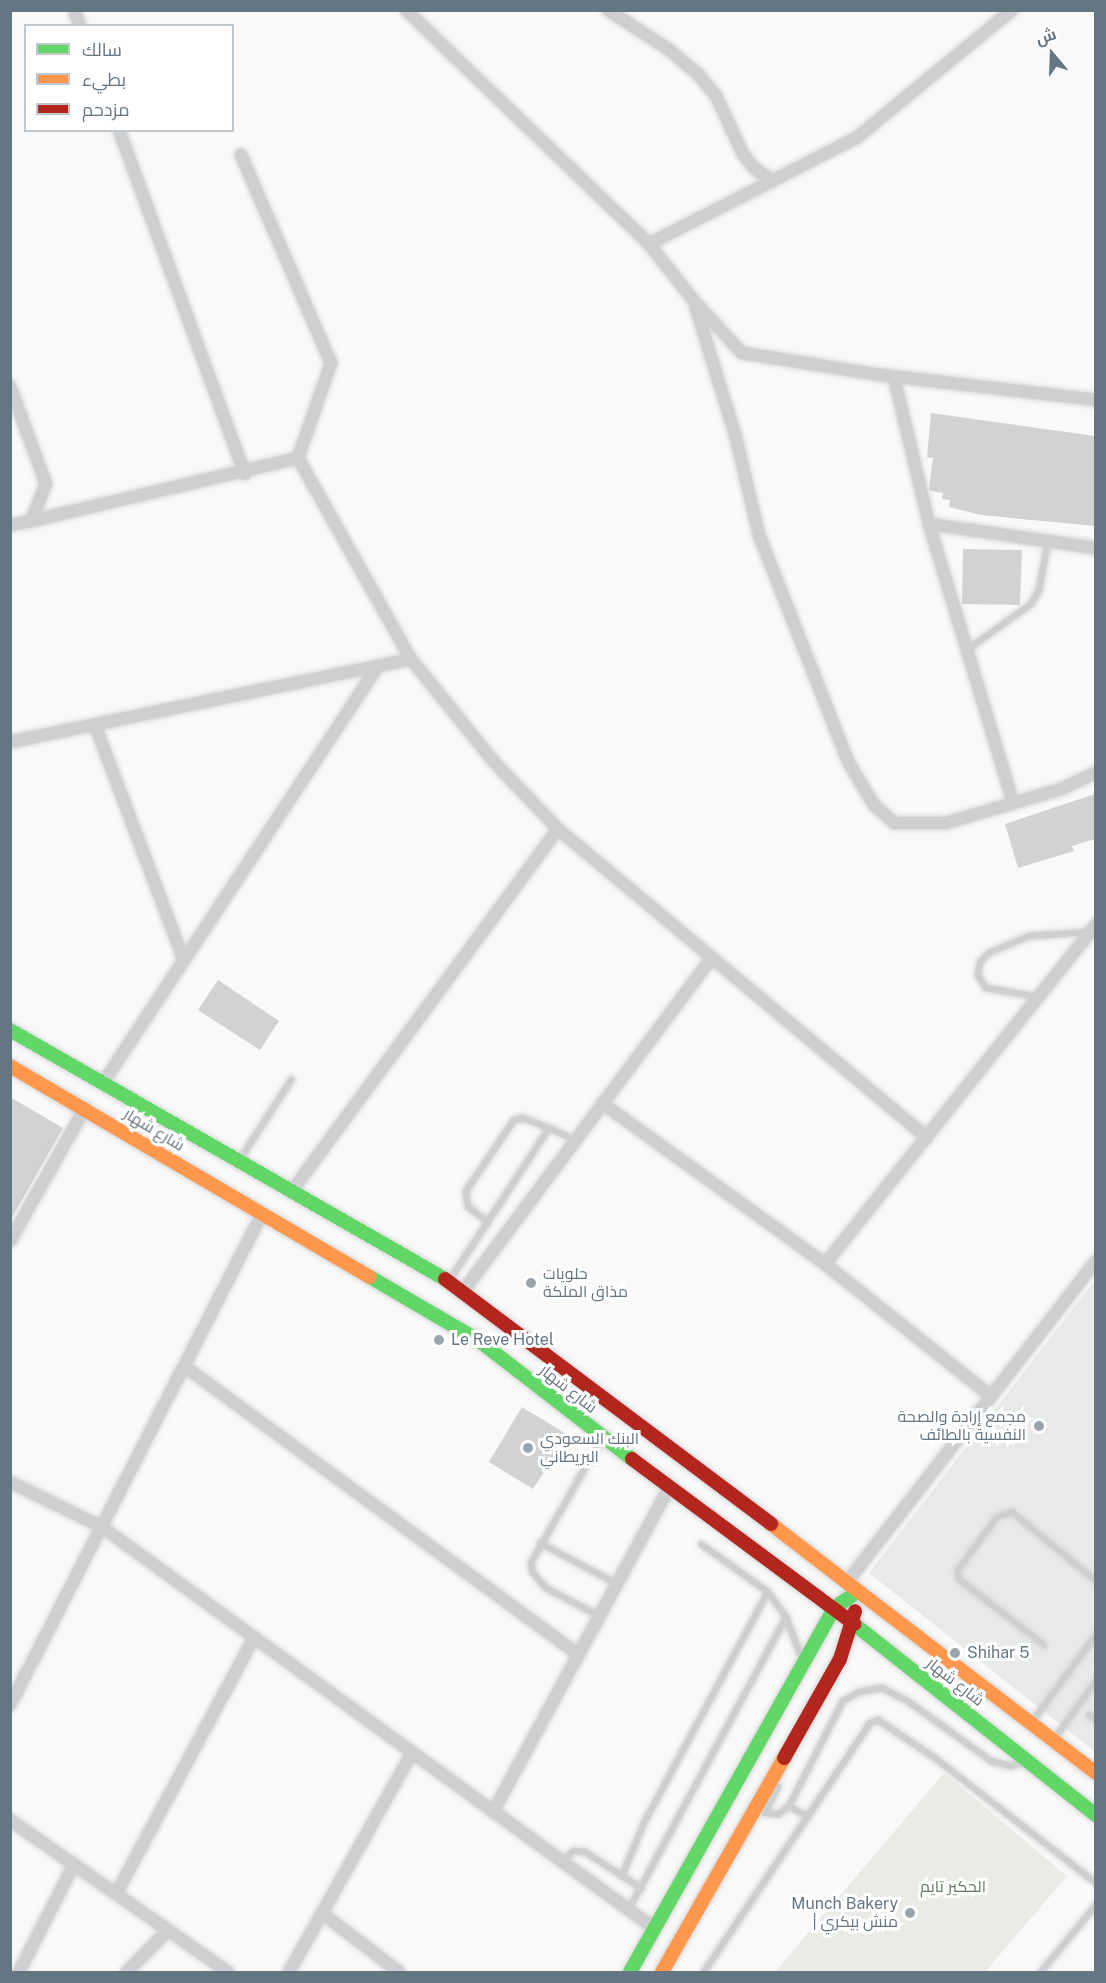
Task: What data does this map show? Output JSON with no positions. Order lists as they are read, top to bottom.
{
  "streets": {
    "main road": ["شارع شهار"]
  },
  "parks": ["الحكير تايم"],
  "places": [
    "حلويات مذاق الملكة",
    "Le Reve Hotel",
    "مجمع إرادة والصحة النفسية بالطائف",
    "البنك السعودي البريطاني",
    "Shihar 5",
    "Munch Bakery | منش بيكري"
  ],
  "legend": ["سالك", "بطيء", "مزدحم"],
  "north": "top"
}
